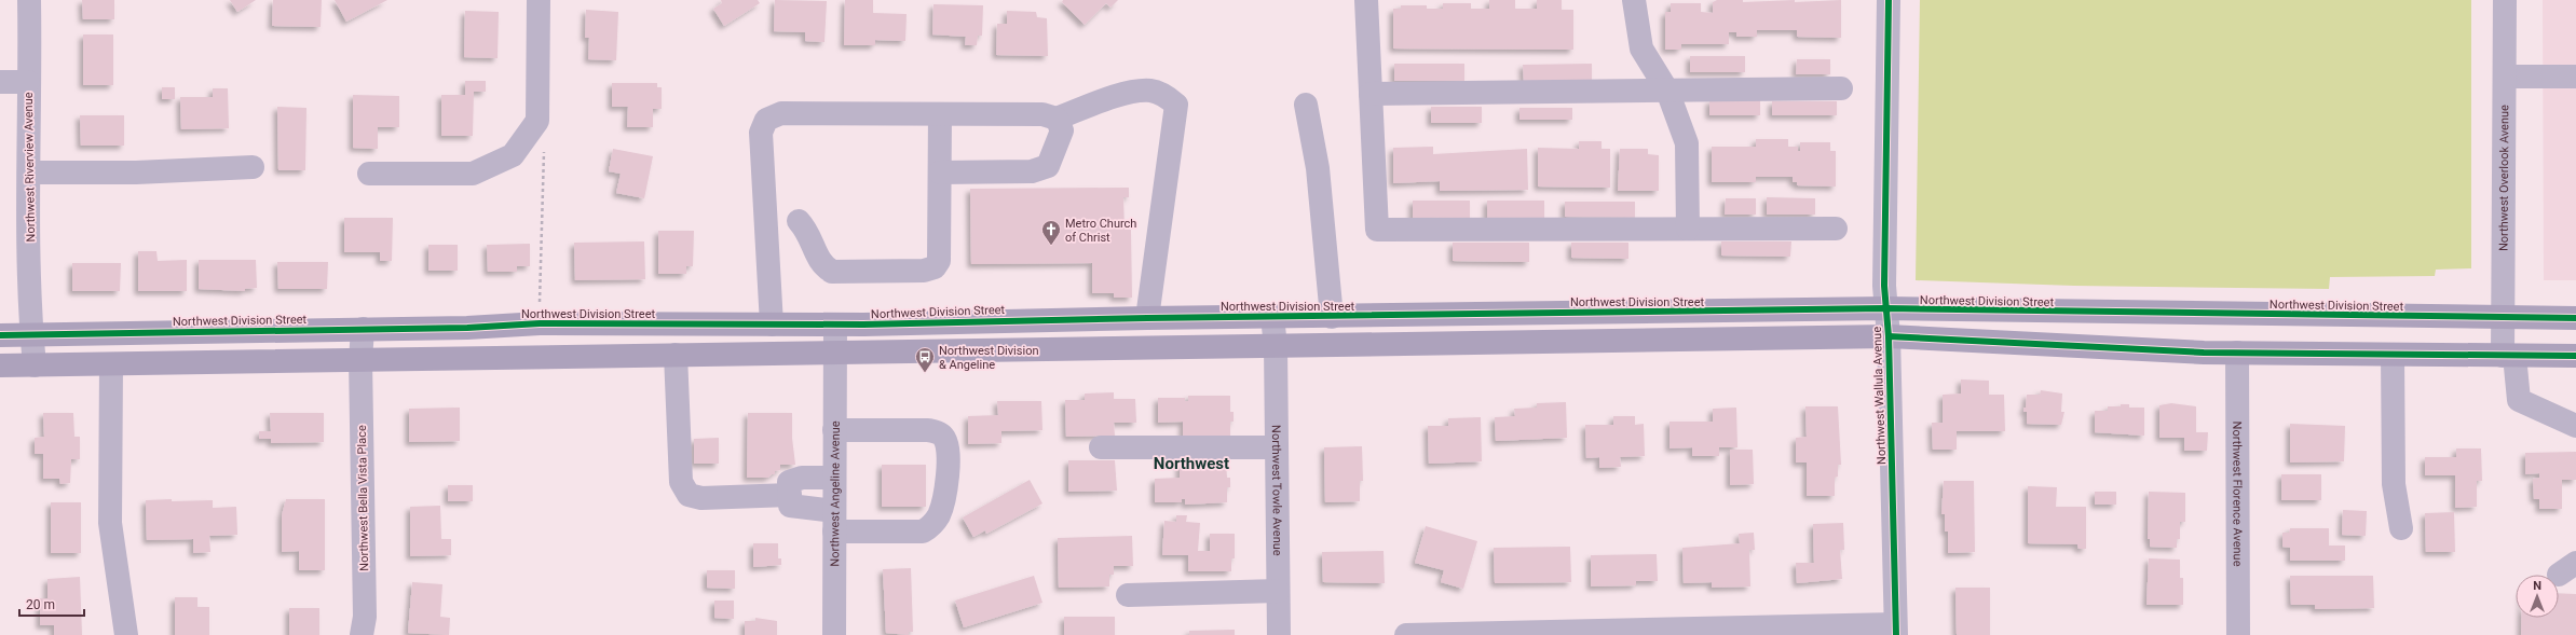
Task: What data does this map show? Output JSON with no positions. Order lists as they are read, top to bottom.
{
  "streets": {
    "main road": ["Northwest Division Street"],
    "street": [
      "Northwest Riverview Avenue",
      "Northwest Overlook Avenue",
      "Northwest Wallula Avenue",
      "Northwest Towle Avenue",
      "Northwest Angeline Avenue",
      "Northwest Florence Avenue",
      "Northwest Bella Vista Place"
    ]
  },
  "crossings": [
    ["Northwest Riverview Avenue", "Northwest Division Street"],
    ["Northwest Overlook Avenue", "Northwest Division Street"],
    ["Northwest Division Street", "Northwest Wallula Avenue"],
    ["Northwest Division Street", "Northwest Towle Avenue"],
    ["Northwest Division Street", "Northwest Angeline Avenue"],
    ["Northwest Division Street", "Northwest Bella Vista Place"]
  ],
  "districts": ["Northwest"],
  "places": {
    "church": ["Metro Church of Christ"],
    "bus stop": ["Northwest Division & Angeline"]
  },
  "scale_bar": "20 m",
  "north": "top"
}
